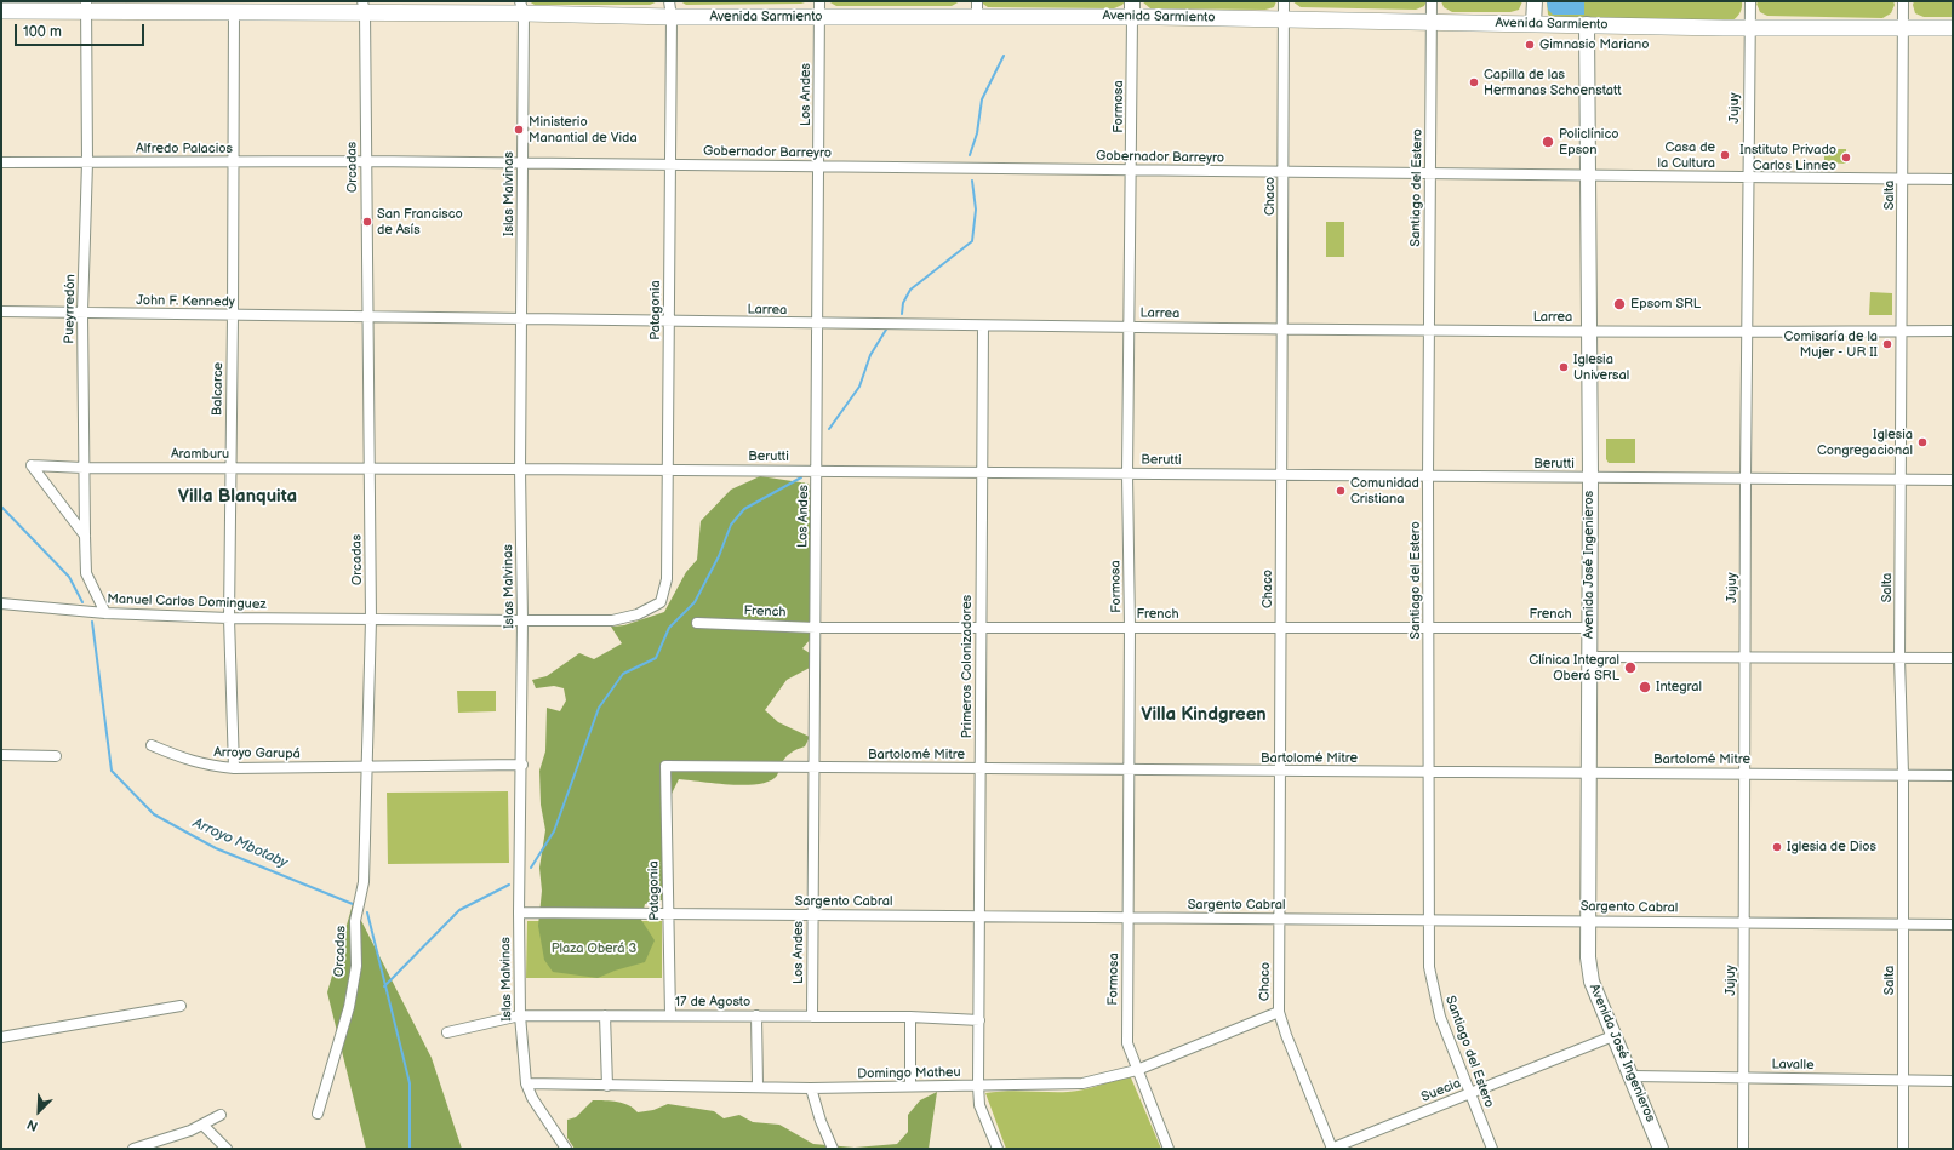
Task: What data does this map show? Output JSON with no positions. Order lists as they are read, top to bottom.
{
  "streets": {
    "main road": ["Avenida Sarmiento", "Avenida José Ingenieros"],
    "street": [
      "Los Andes",
      "Formosa",
      "Jujuy",
      "Alfredo Palacios",
      "Gobernador Barreyro",
      "Orcadas",
      "Santiago del Estero",
      "Islas Malvinas",
      "Salta",
      "Chaco",
      "John F. Kennedy",
      "Pueyrredón",
      "Patagonia",
      "Larrea",
      "Balcarce",
      "Aramburu",
      "Berutti",
      "Manuel Carlos Dominguez",
      "French",
      "Primeros Colonizadores",
      "Arroyo Garupá",
      "Bartolomé Mitre",
      "Sargento Cabral",
      "17 de Agosto",
      "Lavalle",
      "Domingo Matheu",
      "Suecia"
    ]
  },
  "crossings": [
    ["Avenida Sarmiento", "Los Andes"],
    ["Avenida Sarmiento", "Formosa"],
    ["Avenida Sarmiento", "Jujuy"],
    ["Avenida Sarmiento", "Orcadas"],
    ["Avenida Sarmiento", "Santiago del Estero"],
    ["Avenida Sarmiento", "Islas Malvinas"],
    ["Avenida Sarmiento", "Salta"],
    ["Avenida Sarmiento", "Chaco"],
    ["Avenida Sarmiento", "Pueyrredón"],
    ["Avenida Sarmiento", "Patagonia"],
    ["Avenida Sarmiento", "Balcarce"],
    ["Avenida Sarmiento", "Avenida José Ingenieros"],
    ["Los Andes", "Gobernador Barreyro"],
    ["Los Andes", "Larrea"],
    ["Los Andes", "Berutti"],
    ["Los Andes", "French"],
    ["Los Andes", "Bartolomé Mitre"],
    ["Los Andes", "Sargento Cabral"],
    ["Los Andes", "17 de Agosto"],
    ["Formosa", "Gobernador Barreyro"],
    ["Formosa", "Larrea"],
    ["Formosa", "Berutti"],
    ["Formosa", "French"],
    ["Formosa", "Bartolomé Mitre"],
    ["Formosa", "Sargento Cabral"],
    ["Formosa", "Domingo Matheu"],
    ["Jujuy", "Gobernador Barreyro"],
    ["Jujuy", "Larrea"],
    ["Jujuy", "Berutti"],
    ["Jujuy", "Bartolomé Mitre"],
    ["Jujuy", "Sargento Cabral"],
    ["Jujuy", "Lavalle"],
    ["Alfredo Palacios", "Gobernador Barreyro"],
    ["Alfredo Palacios", "Orcadas"],
    ["Alfredo Palacios", "Pueyrredón"],
    ["Alfredo Palacios", "Balcarce"],
    ["Gobernador Barreyro", "Orcadas"],
    ["Gobernador Barreyro", "Santiago del Estero"],
    ["Gobernador Barreyro", "Islas Malvinas"],
    ["Gobernador Barreyro", "Salta"],
    ["Gobernador Barreyro", "Chaco"],
    ["Gobernador Barreyro", "Patagonia"],
    ["Gobernador Barreyro", "Avenida José Ingenieros"],
    ["Orcadas", "John F. Kennedy"],
    ["Orcadas", "Larrea"],
    ["Orcadas", "Aramburu"],
    ["Orcadas", "Berutti"],
    ["Orcadas", "Manuel Carlos Dominguez"],
    ["Orcadas", "Arroyo Garupá"],
    ["Santiago del Estero", "Larrea"],
    ["Santiago del Estero", "Berutti"],
    ["Santiago del Estero", "French"],
    ["Santiago del Estero", "Bartolomé Mitre"],
    ["Santiago del Estero", "Sargento Cabral"],
    ["Santiago del Estero", "Suecia"],
    ["Islas Malvinas", "Patagonia"],
    ["Islas Malvinas", "Larrea"],
    ["Islas Malvinas", "Berutti"],
    ["Islas Malvinas", "Sargento Cabral"],
    ["Islas Malvinas", "17 de Agosto"],
    ["Islas Malvinas", "Domingo Matheu"],
    ["Salta", "Larrea"],
    ["Salta", "Berutti"],
    ["Salta", "Bartolomé Mitre"],
    ["Salta", "Sargento Cabral"],
    ["Salta", "Lavalle"],
    ["Chaco", "Larrea"],
    ["Chaco", "Berutti"],
    ["Chaco", "French"],
    ["Chaco", "Bartolomé Mitre"],
    ["Chaco", "Sargento Cabral"],
    ["Chaco", "Domingo Matheu"],
    ["Chaco", "Suecia"],
    ["John F. Kennedy", "Pueyrredón"],
    ["John F. Kennedy", "Larrea"],
    ["John F. Kennedy", "Balcarce"],
    ["Pueyrredón", "Aramburu"],
    ["Pueyrredón", "Manuel Carlos Dominguez"],
    ["Patagonia", "Larrea"],
    ["Patagonia", "Berutti"],
    ["Patagonia", "Bartolomé Mitre"],
    ["Patagonia", "Sargento Cabral"],
    ["Patagonia", "17 de Agosto"],
    ["Larrea", "Avenida José Ingenieros"],
    ["Larrea", "Primeros Colonizadores"],
    ["Balcarce", "Aramburu"],
    ["Balcarce", "Manuel Carlos Dominguez"],
    ["Balcarce", "Arroyo Garupá"],
    ["Aramburu", "Berutti"],
    ["Berutti", "Avenida José Ingenieros"],
    ["Berutti", "Primeros Colonizadores"],
    ["Avenida José Ingenieros", "French"],
    ["Avenida José Ingenieros", "Bartolomé Mitre"],
    ["Avenida José Ingenieros", "Sargento Cabral"],
    ["Avenida José Ingenieros", "Lavalle"],
    ["Avenida José Ingenieros", "Suecia"],
    ["French", "Primeros Colonizadores"],
    ["Primeros Colonizadores", "Bartolomé Mitre"],
    ["Primeros Colonizadores", "Sargento Cabral"],
    ["Primeros Colonizadores", "17 de Agosto"],
    ["Primeros Colonizadores", "Domingo Matheu"]
  ],
  "districts": ["Villa Blanquita", "Villa Kindgreen"],
  "water": ["Arroyo Mbotaby"],
  "parks": ["Plaza Oberá 3"],
  "places": [
    "Gimnasio Mariano",
    "Capilla de las Hermanas Schoenstatt",
    "Ministerio Manantial de Vida",
    "Policlínico Epson",
    "Casa de la Cultura",
    "Instituto Privado Carlos Linneo",
    "San Francisco de Asís",
    "Epsom SRL",
    "Comisaría de la Mujer - UR II",
    "Iglesia Universal",
    "Iglesia Congregacional",
    "Comunidad Cristiana",
    "Clínica Integral Oberá SRL",
    "Integral",
    "Iglesia de Dios"
  ],
  "scale_bar": "100 m",
  "north": "bottom left"
}
